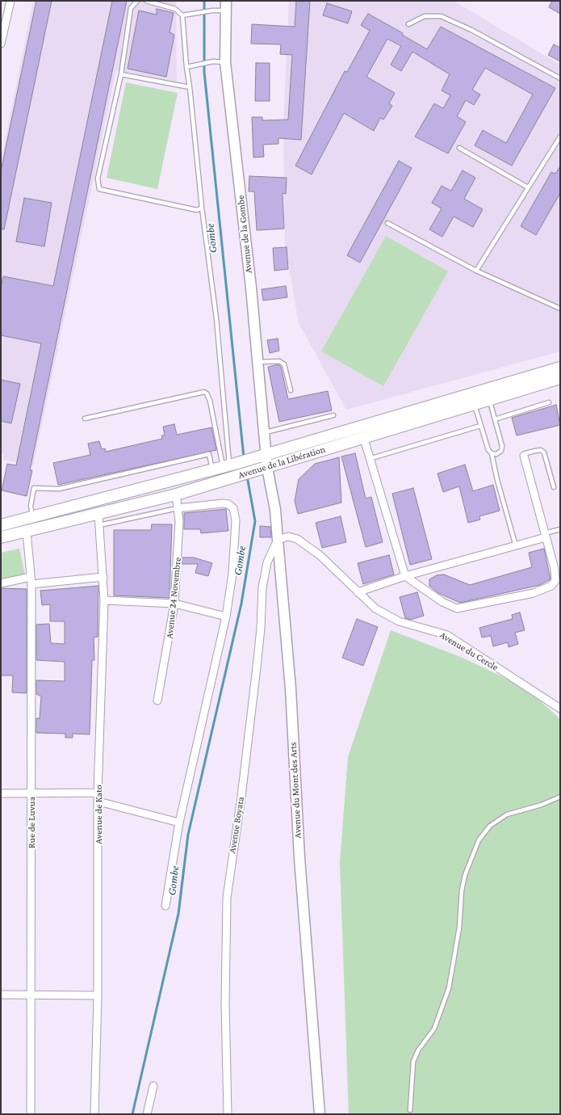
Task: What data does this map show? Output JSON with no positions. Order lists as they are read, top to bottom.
{
  "streets": {
    "main road": ["Avenue de la Libération"],
    "street": [
      "Avenue de la Gombe",
      "Avenue 24 Novembre",
      "Avenue du Cercle",
      "Avenue du Mont des Arts",
      "Avenue de Kato",
      "Rue de Luvua",
      "Avenue Boyata"
    ]
  },
  "crossings": [
    ["Avenue de la Gombe", "Avenue de la Libération"],
    ["Avenue de la Gombe", "Avenue du Mont des Arts"],
    ["Avenue de la Libération", "Avenue 24 Novembre"],
    ["Avenue de la Libération", "Avenue du Mont des Arts"],
    ["Avenue de la Libération", "Avenue de Kato"],
    ["Avenue de la Libération", "Rue de Luvua"],
    ["Avenue du Cercle", "Avenue du Mont des Arts"],
    ["Avenue du Cercle", "Avenue Boyata"],
    ["Avenue du Mont des Arts", "Avenue Boyata"]
  ],
  "water": ["Gombe"]
}
